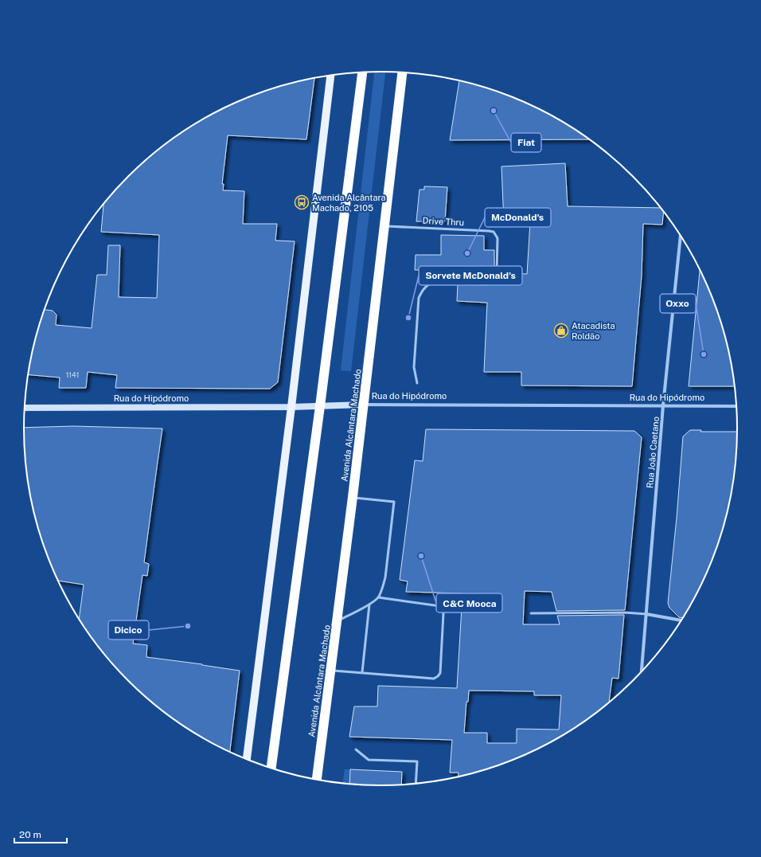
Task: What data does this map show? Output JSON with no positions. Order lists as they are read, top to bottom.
{
  "streets": {
    "highway": ["Avenida Alcântara Machado"],
    "street": ["Rua do Hipódromo", "Rua João Caetano"],
    "lane": ["Drive Thru"]
  },
  "crossings": [
    ["Drive Thru", "Avenida Alcântara Machado"],
    ["Rua do Hipódromo", "Avenida Alcântara Machado"],
    ["Rua do Hipódromo", "Rua João Caetano"]
  ],
  "places": {
    "other": [
      "Fiat",
      "McDonald's",
      "Sorvete McDonald's",
      "Oxxo",
      "C&C Mooca",
      "Dicico"
    ],
    "bus stop": ["Avenida Alcântara Machado, 2105"],
    "shop": ["Atacadista Roldão"]
  },
  "house_numbers": ["1141"],
  "scale_bar": "20 m"
}
